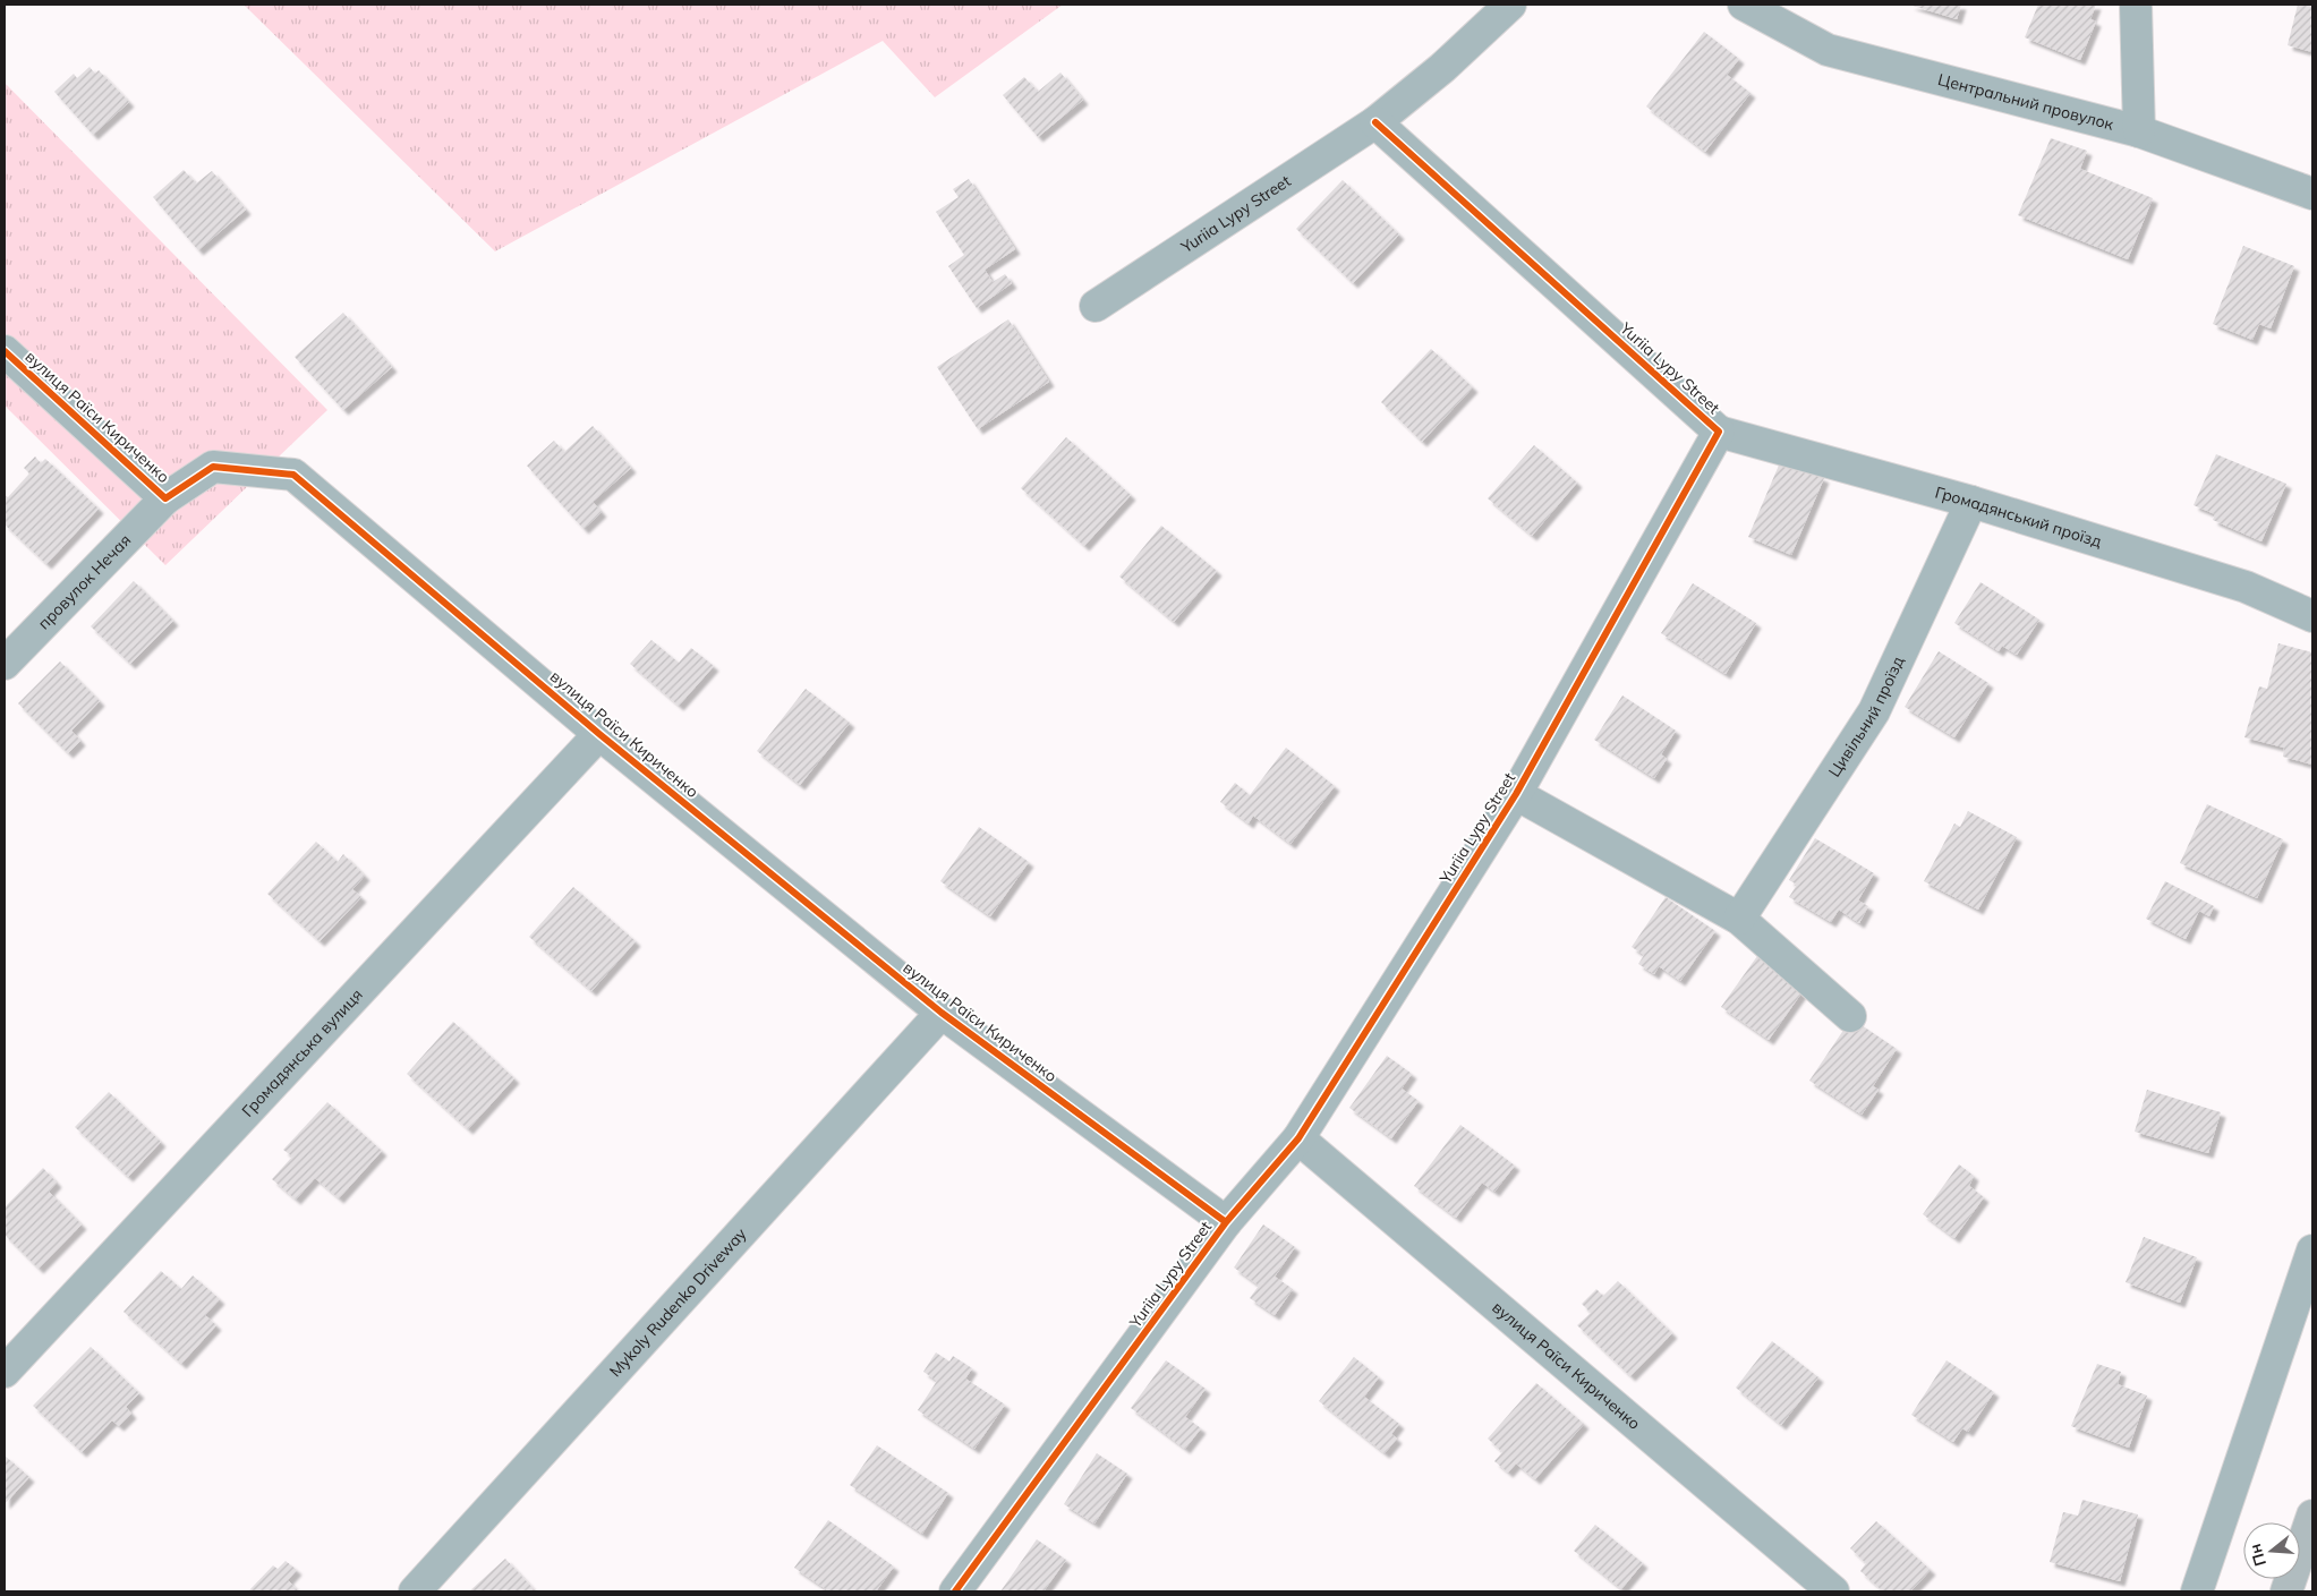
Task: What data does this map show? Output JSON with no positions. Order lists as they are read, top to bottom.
{
  "streets": {
    "street": [
      "Центральний провулок",
      "Yuriia Lypy Street",
      "вулиця Раїси Кириченко",
      "Громадянський проїзд",
      "провулок Нечая",
      "Цивільний проїзд",
      "Громадянська вулиця",
      "Mykoly Rudenko Driveway"
    ]
  },
  "crossings": [
    ["Yuriia Lypy Street", "вулиця Раїси Кириченко"],
    ["Yuriia Lypy Street", "Громадянський проїзд"],
    ["вулиця Раїси Кириченко", "провулок Нечая"],
    ["вулиця Раїси Кириченко", "Громадянська вулиця"],
    ["вулиця Раїси Кириченко", "Mykoly Rudenko Driveway"],
    ["Громадянський проїзд", "Цивільний проїзд"]
  ],
  "north": "left"
}
